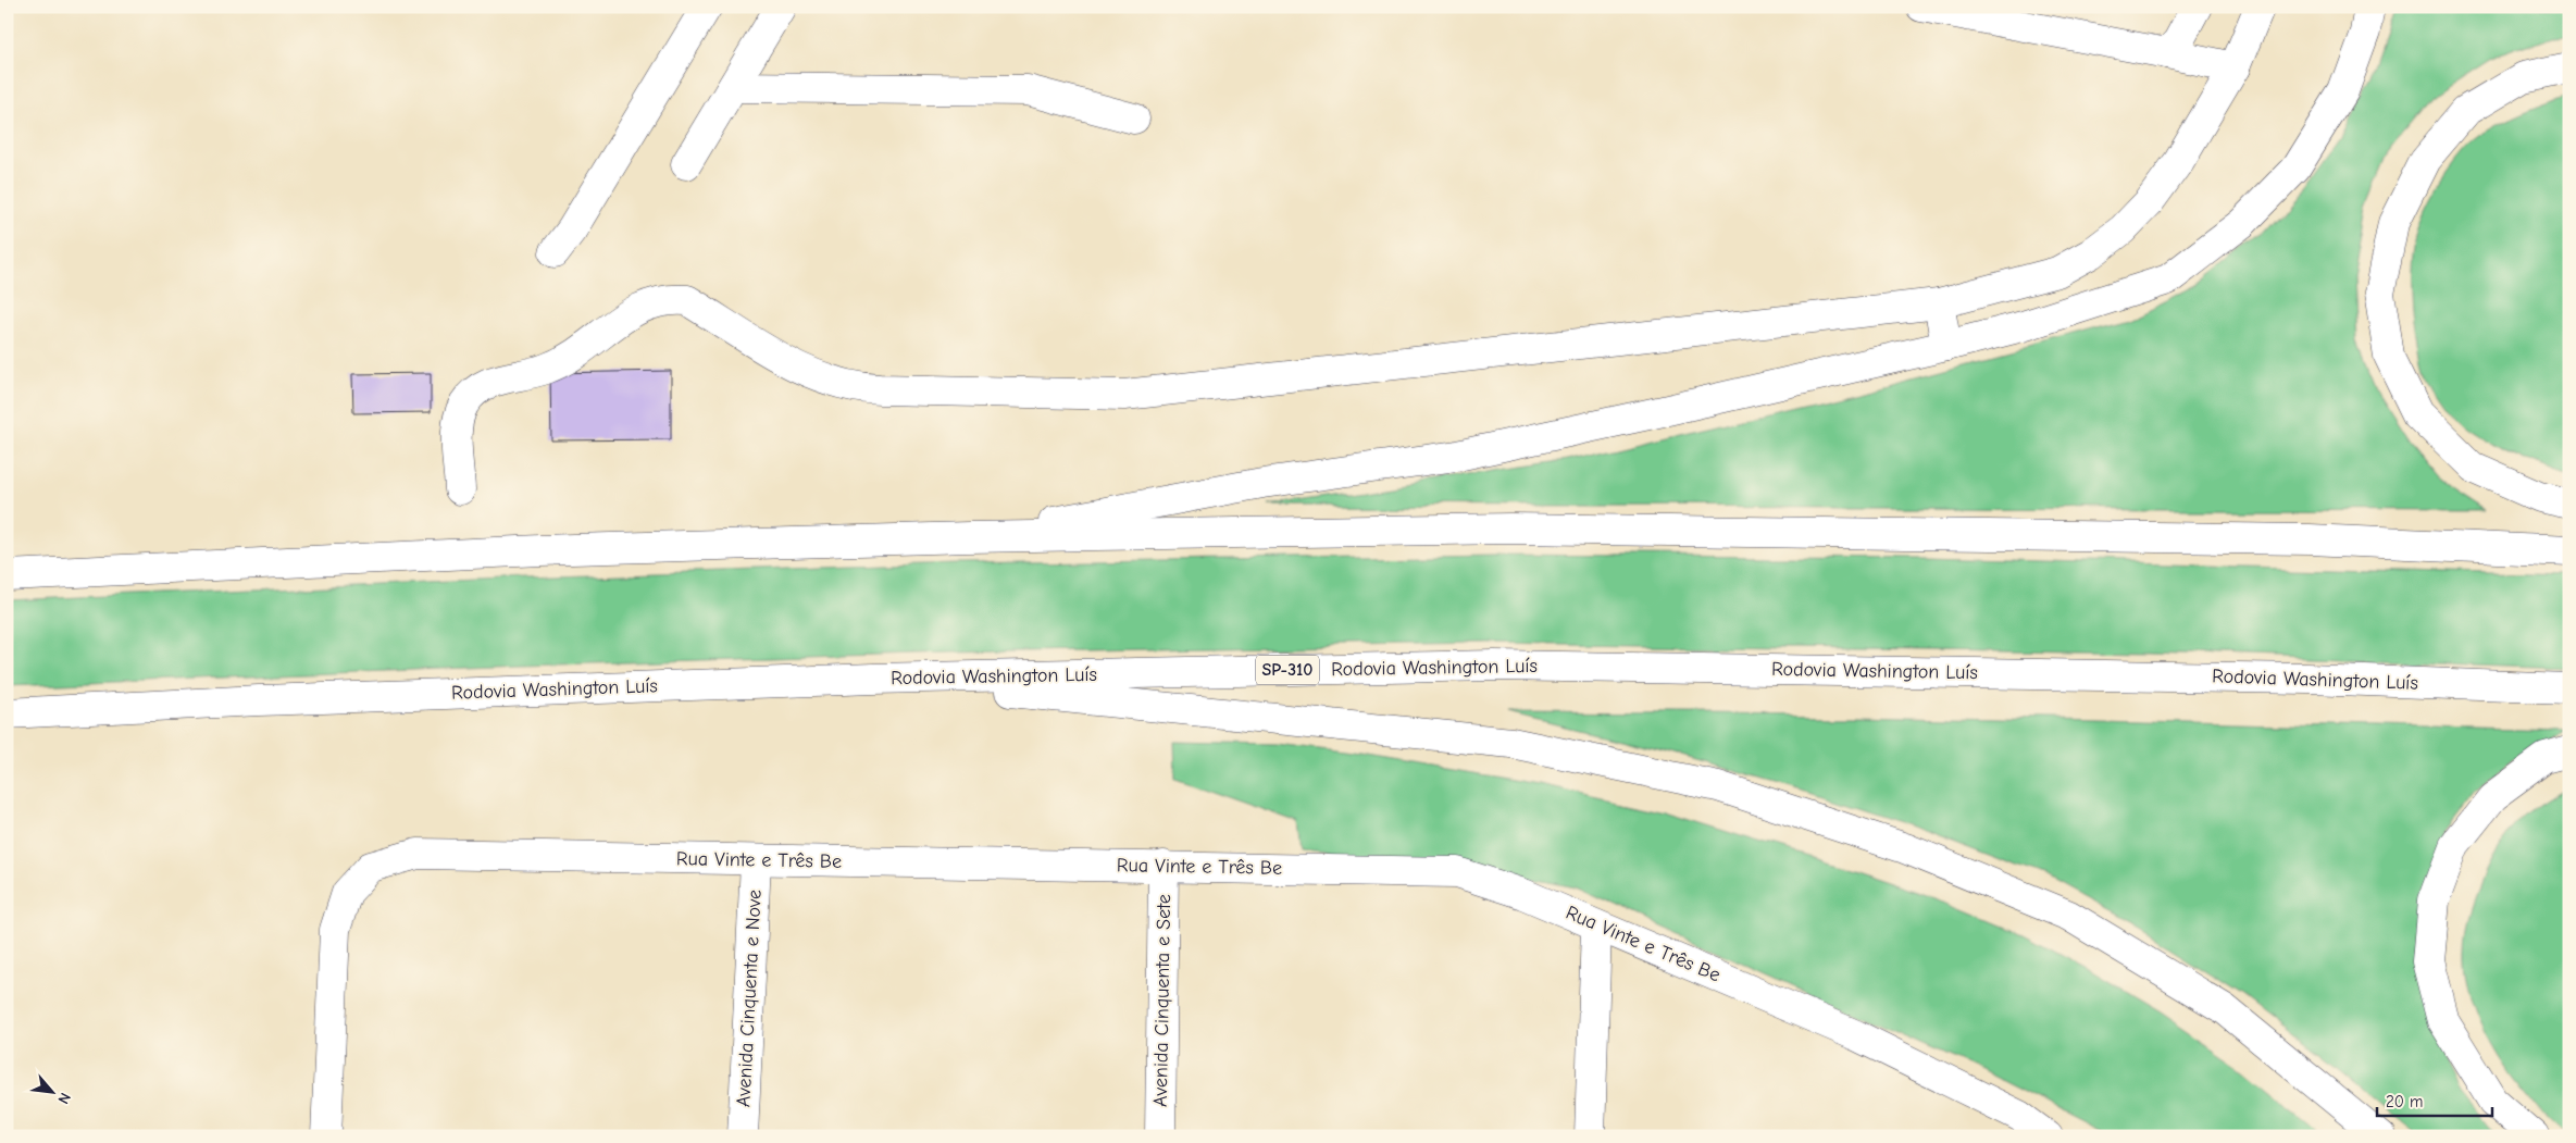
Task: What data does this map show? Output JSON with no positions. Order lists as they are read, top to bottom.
{
  "streets": {
    "main road": [
      "Rodovia Washington Luís",
      "SP-310",
      "Rua Vinte e Três Be",
      "Avenida Cinquenta e Nove",
      "Avenida Cinquenta e Sete"
    ]
  },
  "crossings": [
    ["Rua Vinte e Três Be", "Avenida Cinquenta e Nove"],
    ["Rua Vinte e Três Be", "Avenida Cinquenta e Sete"]
  ],
  "scale_bar": "20 m",
  "north": "bottom right"
}
